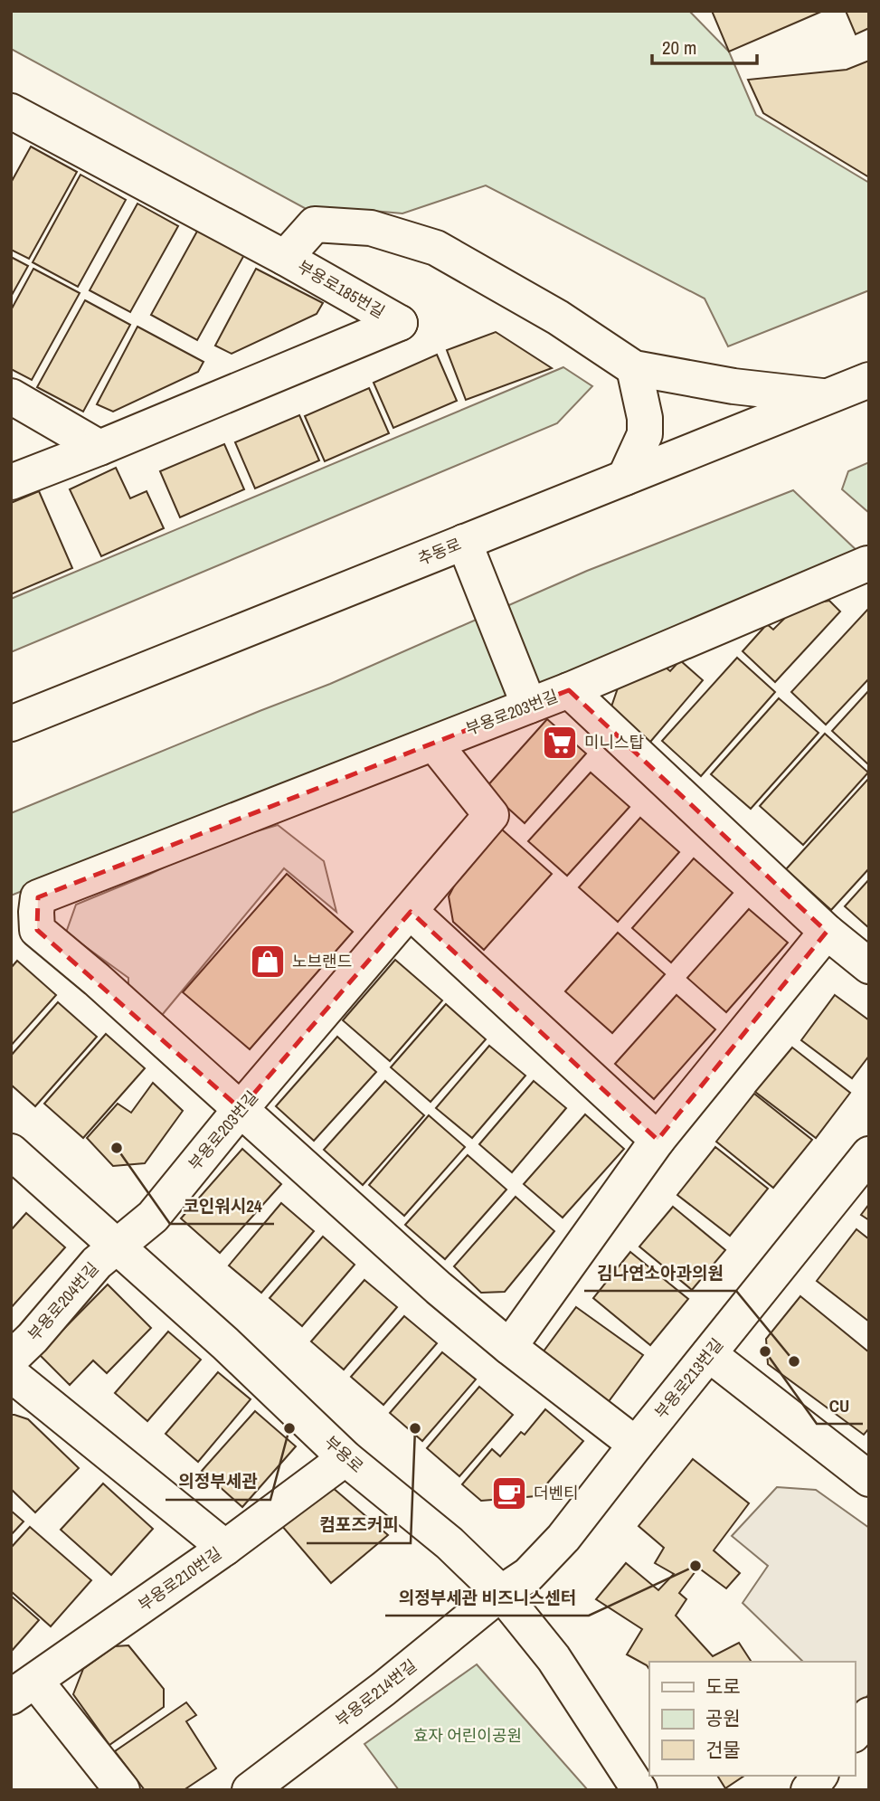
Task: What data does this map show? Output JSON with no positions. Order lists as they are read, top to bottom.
{
  "streets": {
    "street": [
      "부용로185번길",
      "추동로",
      "부용로203번길",
      "부용로204번길",
      "부용로213번길",
      "부용로",
      "부용로210번길",
      "부용로214번길"
    ]
  },
  "crossings": [
    ["부용로203번길", "부용로204번길"],
    ["부용로203번길", "부용로"],
    ["부용로204번길", "부용로"],
    ["부용로213번길", "부용로"],
    ["부용로213번길", "부용로214번길"],
    ["부용로", "부용로210번길"],
    ["부용로", "부용로214번길"]
  ],
  "parks": ["효자 어린이공원"],
  "places": {
    "supermarket": ["미니스탑"],
    "shop": ["노브랜드"],
    "other": [
      "코인워시24",
      "CU",
      "김나연소아과의원",
      "의정부세관",
      "컴포즈커피",
      "의정부세관 비즈니스센터"
    ],
    "cafe": ["더벤티"]
  },
  "legend": ["도로", "공원", "건물"],
  "scale_bar": "20 m"
}
